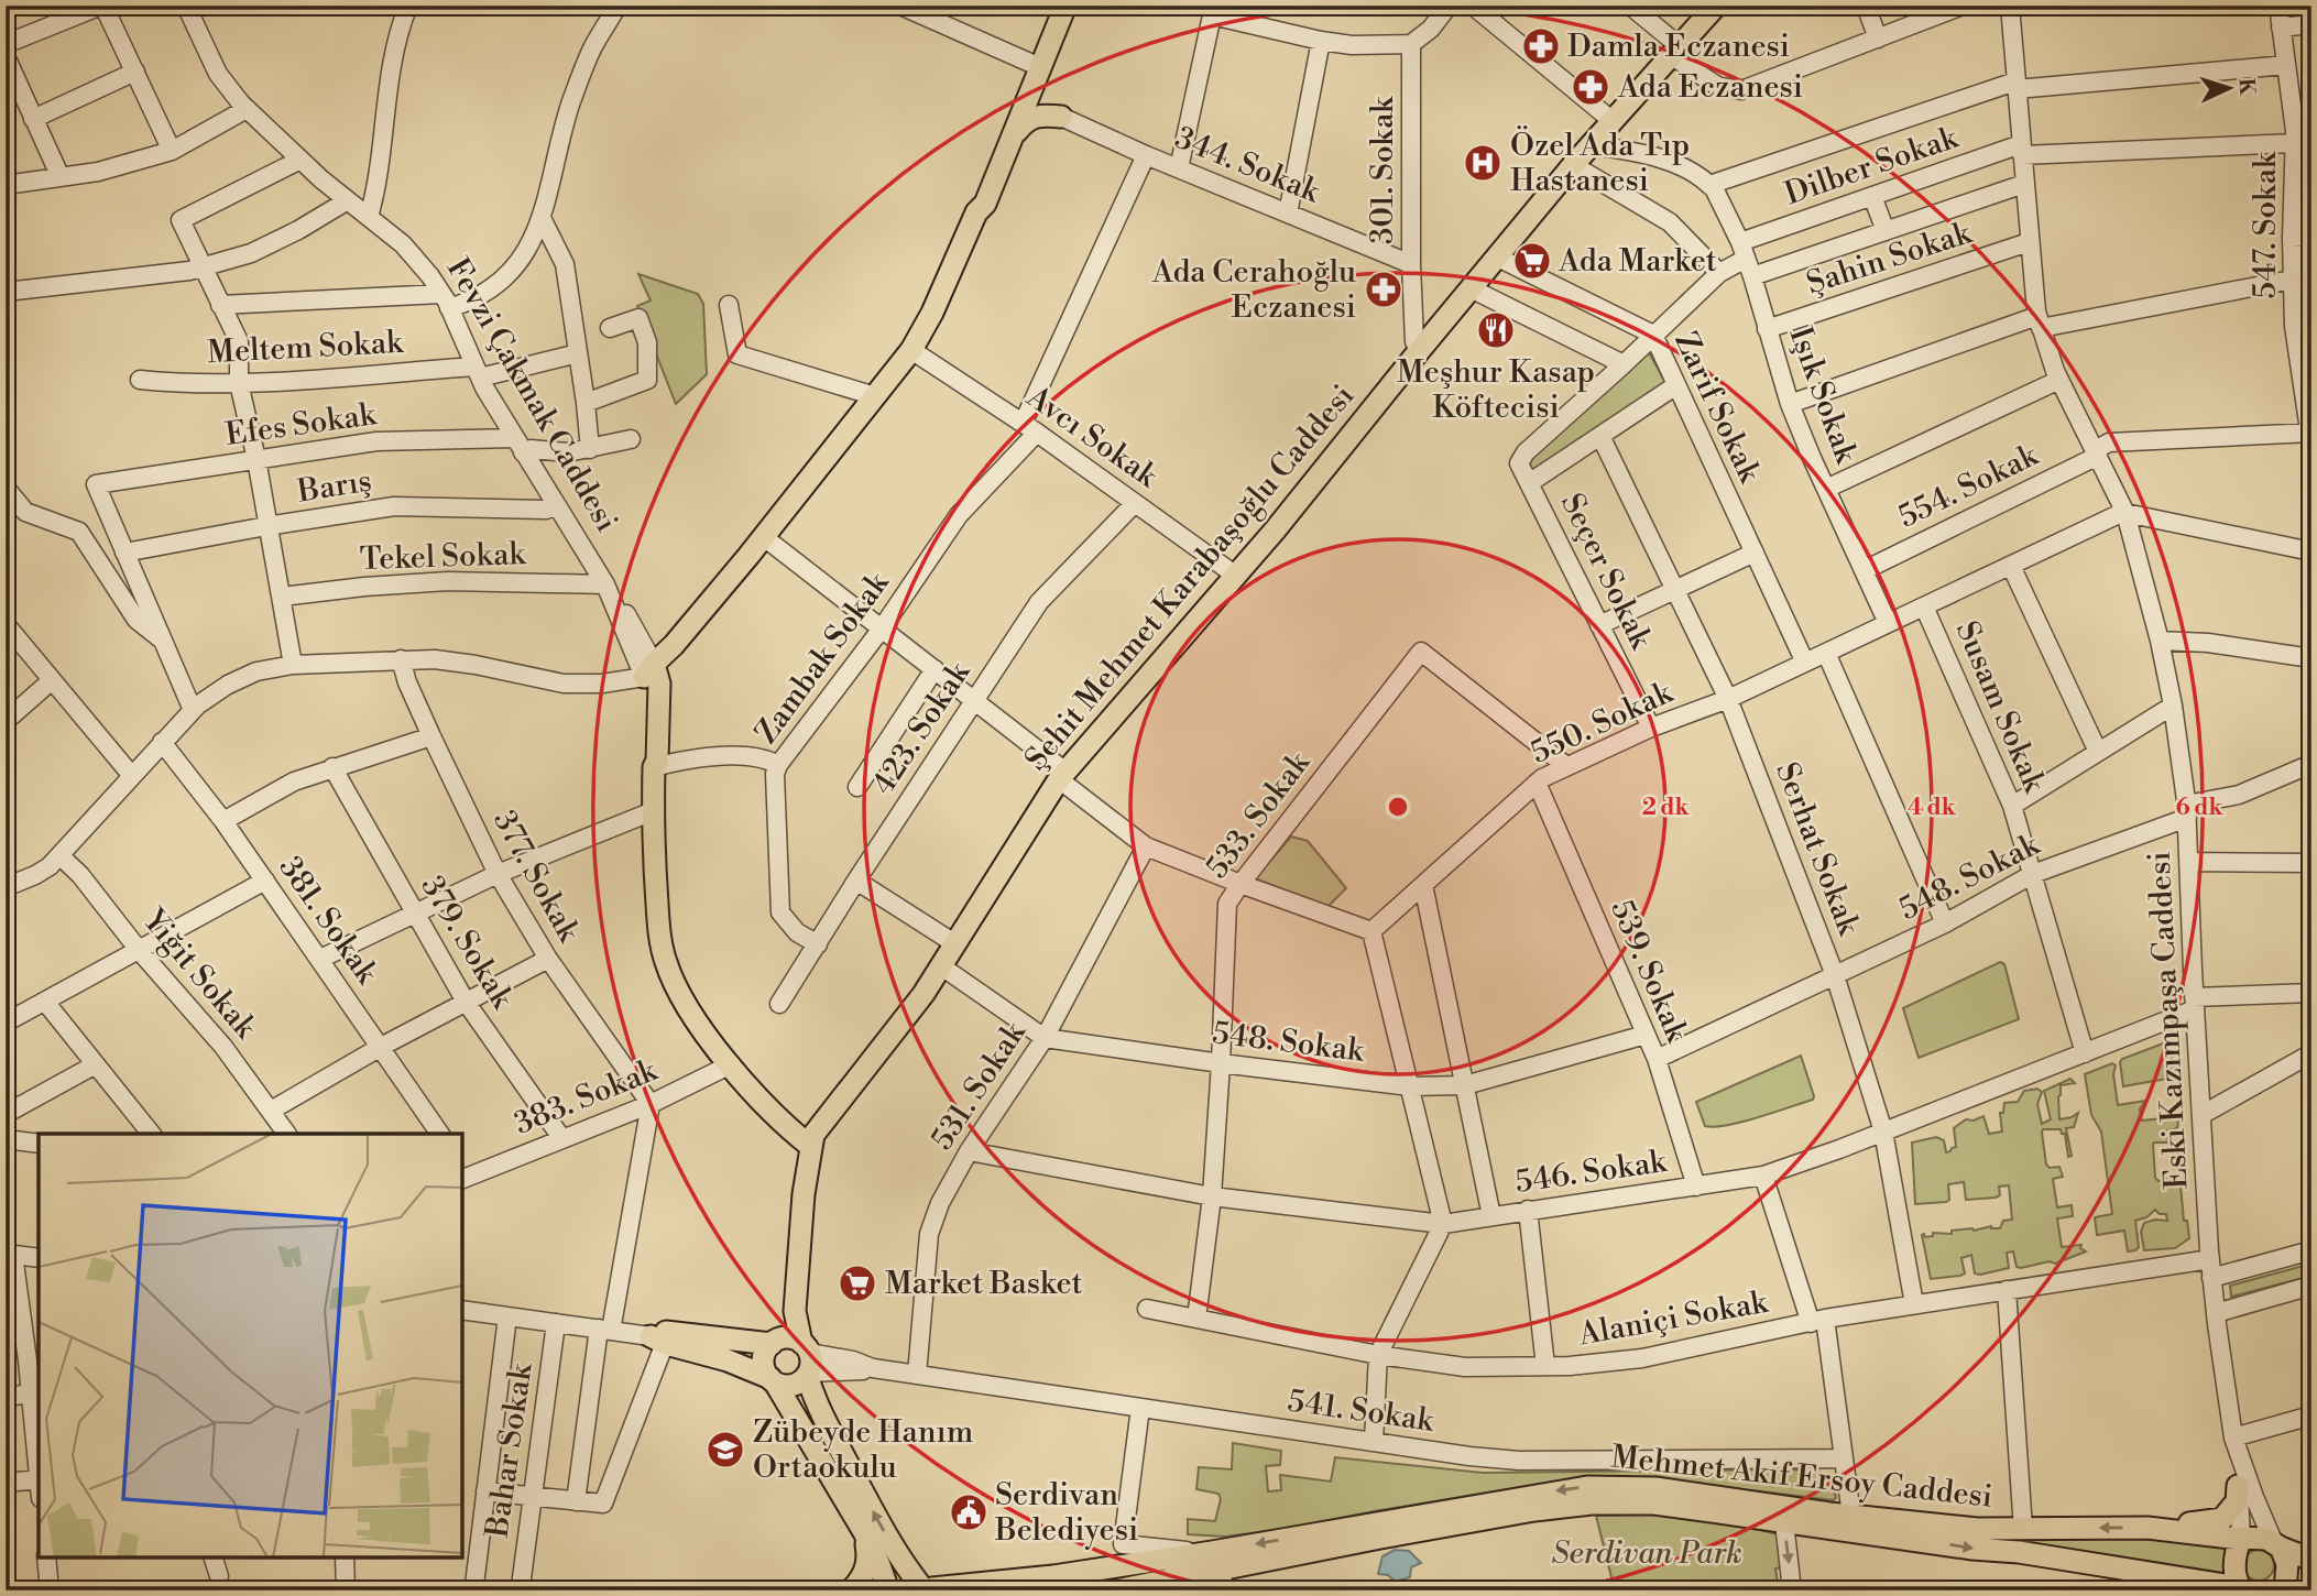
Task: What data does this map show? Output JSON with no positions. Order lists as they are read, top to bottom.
{
  "streets": {
    "main road": ["Fevzi Çakmak Caddesi", "Şehit Mehmet Karabaşoğlu Caddesi", "Mehmet Akif Ersoy Caddesi"],
    "street": [
      "344. Sokak",
      "Dilber Sokak",
      "301. Sokak",
      "547. Sokak",
      "Şahin Sokak",
      "Meltem Sokak",
      "Işık Sokak",
      "Zarif Sokak",
      "Efes Sokak",
      "Avcı Sokak",
      "Barış",
      "554. Sokak",
      "Tekel Sokak",
      "Seçer Sokak",
      "Zambak Sokak",
      "Susam Sokak",
      "550. Sokak",
      "423. Sokak",
      "533. Sokak",
      "Serhat Sokak",
      "377. Sokak",
      "548. Sokak",
      "381. Sokak",
      "379. Sokak",
      "539. Sokak",
      "Yiğit Sokak",
      "Eski Kazımpaşa Caddesi",
      "531. Sokak",
      "383. Sokak",
      "546. Sokak",
      "Alaniçi Sokak",
      "541. Sokak",
      "Bahar Sokak"
    ]
  },
  "crossings": [
    ["344. Sokak", "301. Sokak"],
    ["344. Sokak", "Zambak Sokak"],
    ["Dilber Sokak", "547. Sokak"],
    ["Dilber Sokak", "Işık Sokak"],
    ["Dilber Sokak", "Zarif Sokak"],
    ["Dilber Sokak", "Seçer Sokak"],
    ["Dilber Sokak", "Eski Kazımpaşa Caddesi"],
    ["301. Sokak", "Şehit Mehmet Karabaşoğlu Caddesi"],
    ["547. Sokak", "554. Sokak"],
    ["Şahin Sokak", "Işık Sokak"],
    ["Şahin Sokak", "Eski Kazımpaşa Caddesi"],
    ["Meltem Sokak", "Fevzi Çakmak Caddesi"],
    ["Fevzi Çakmak Caddesi", "Efes Sokak"],
    ["Fevzi Çakmak Caddesi", "Barış"],
    ["Fevzi Çakmak Caddesi", "Tekel Sokak"],
    ["Fevzi Çakmak Caddesi", "Şehit Mehmet Karabaşoğlu Caddesi"],
    ["Fevzi Çakmak Caddesi", "383. Sokak"],
    ["Işık Sokak", "554. Sokak"],
    ["Işık Sokak", "550. Sokak"],
    ["Zarif Sokak", "Şehit Mehmet Karabaşoğlu Caddesi"],
    ["Zarif Sokak", "550. Sokak"],
    ["Efes Sokak", "Barış"],
    ["Avcı Sokak", "Şehit Mehmet Karabaşoğlu Caddesi"],
    ["Avcı Sokak", "Zambak Sokak"],
    ["Avcı Sokak", "423. Sokak"],
    ["554. Sokak", "Eski Kazımpaşa Caddesi"],
    ["Seçer Sokak", "550. Sokak"],
    ["Şehit Mehmet Karabaşoğlu Caddesi", "548. Sokak"],
    ["Şehit Mehmet Karabaşoğlu Caddesi", "541. Sokak"],
    ["Şehit Mehmet Karabaşoğlu Caddesi", "Mehmet Akif Ersoy Caddesi"],
    ["Zambak Sokak", "423. Sokak"],
    ["Susam Sokak", "550. Sokak"],
    ["Susam Sokak", "548. Sokak"],
    ["Susam Sokak", "546. Sokak"],
    ["550. Sokak", "533. Sokak"],
    ["550. Sokak", "Serhat Sokak"],
    ["550. Sokak", "539. Sokak"],
    ["550. Sokak", "Eski Kazımpaşa Caddesi"],
    ["533. Sokak", "548. Sokak"],
    ["533. Sokak", "546. Sokak"],
    ["533. Sokak", "Alaniçi Sokak"],
    ["Serhat Sokak", "548. Sokak"],
    ["Serhat Sokak", "546. Sokak"],
    ["Serhat Sokak", "Alaniçi Sokak"],
    ["377. Sokak", "383. Sokak"],
    ["548. Sokak", "539. Sokak"],
    ["548. Sokak", "Eski Kazımpaşa Caddesi"],
    ["548. Sokak", "531. Sokak"],
    ["379. Sokak", "383. Sokak"],
    ["539. Sokak", "546. Sokak"],
    ["Eski Kazımpaşa Caddesi", "546. Sokak"],
    ["Eski Kazımpaşa Caddesi", "Alaniçi Sokak"],
    ["Eski Kazımpaşa Caddesi", "Mehmet Akif Ersoy Caddesi"],
    ["531. Sokak", "546. Sokak"],
    ["531. Sokak", "541. Sokak"]
  ],
  "parks": ["Serdivan Park"],
  "places": {
    "pharmacy": ["Damla Eczanesi", "Ada Eczanesi", "Ada Cerahoğlu Eczanesi"],
    "hospital": ["Özel Ada Tıp Hastanesi"],
    "supermarket": ["Ada Market", "Market Basket"],
    "restaurant": ["Meşhur Kasap Köftecisi"],
    "school or university": ["Zübeyde Hanım Ortaokulu"],
    "public building": ["Serdivan Belediyesi"]
  },
  "north": "right",
  "rings": ["2 dk", "4 dk", "6 dk"]
}
